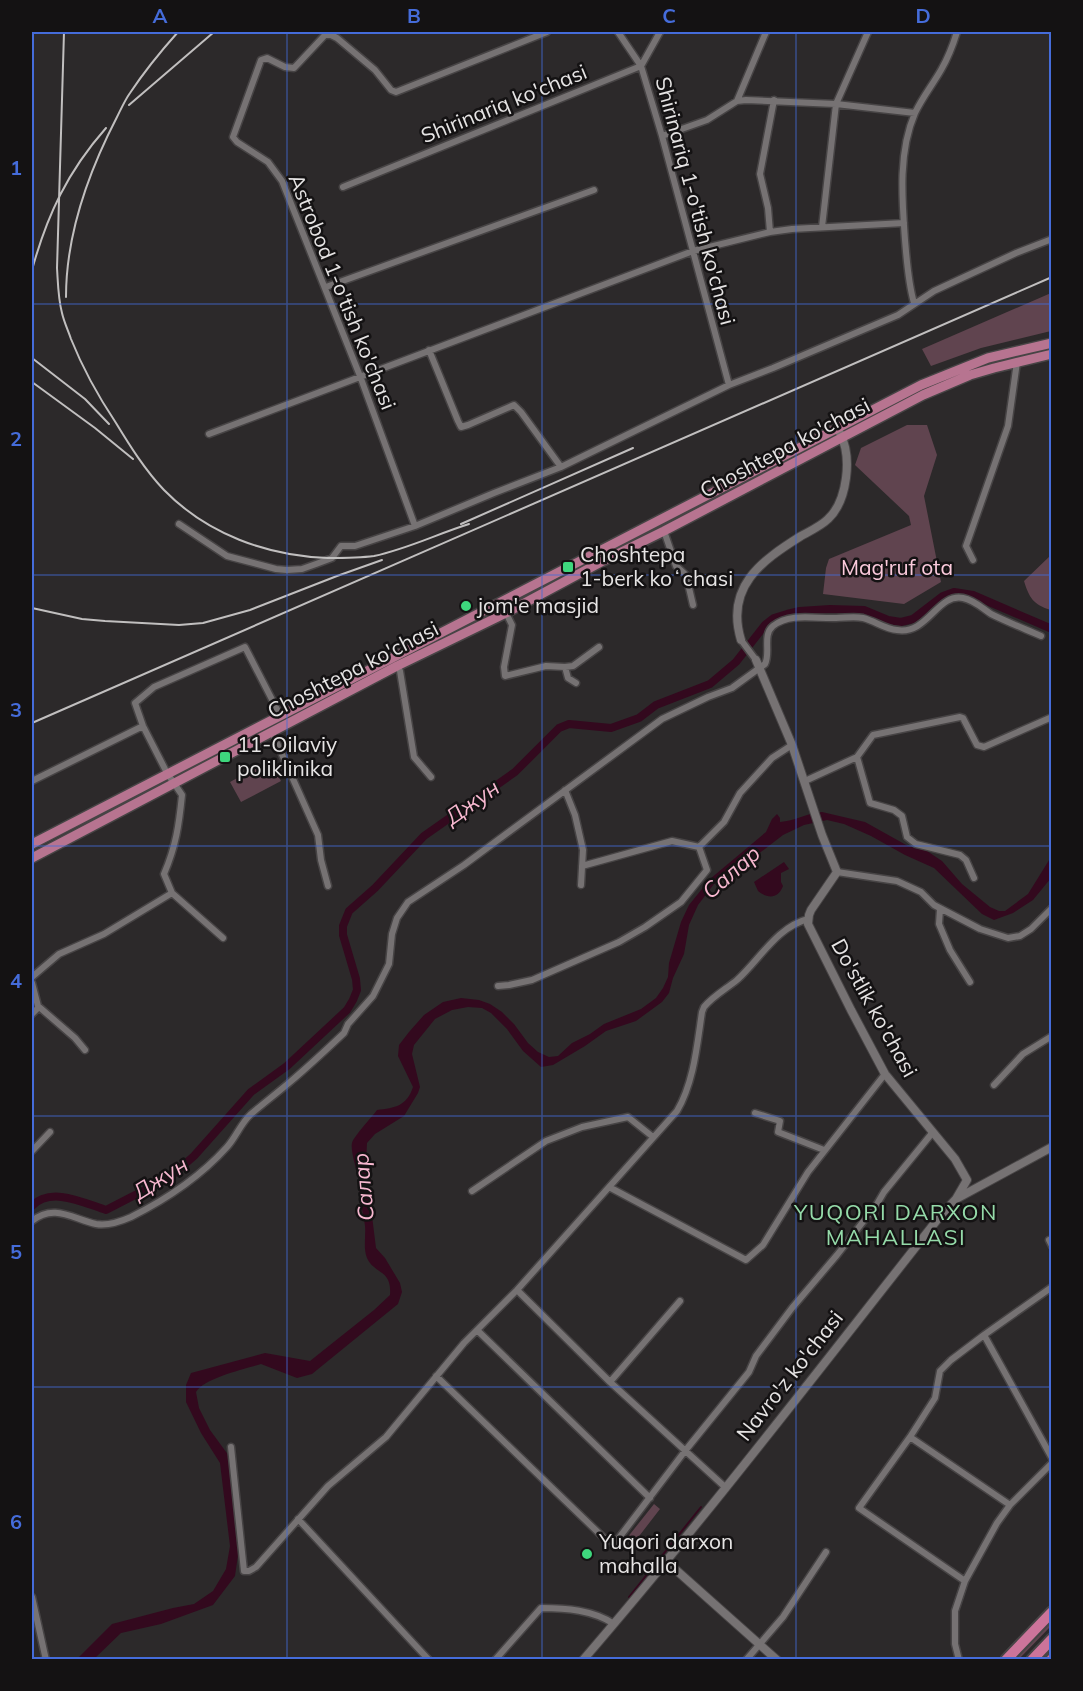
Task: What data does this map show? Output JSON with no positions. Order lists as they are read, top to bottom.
{
  "streets": {
    "main road": ["Choshtepa ko'chasi"],
    "street": [
      "Shirinariq ko'chasi",
      "Shirinariq 1-o'tish ko'chasi",
      "Astrobod 1-o'tish ko'chasi",
      "Do'stlik ko'chasi",
      "Navro'z ko'chasi"
    ]
  },
  "crossings": [
    ["Shirinariq ko'chasi", "Shirinariq 1-o'tish ko'chasi"],
    ["Do'stlik ko'chasi", "Navro'z ko'chasi"]
  ],
  "districts": ["YUQORI DARXON MAHALLASI"],
  "water": ["Джун", "Салар"],
  "parks": ["Mag'ruf ota"],
  "places": {
    "transit": ["Choshtepa 1-berk koʻchasi", "11-Oilaviy poliklinika"],
    "other": ["jom'e masjid", "Yuqori darxon mahalla"]
  },
  "grid": {
    "columns": [
      "A",
      "B",
      "C",
      "D"
    ],
    "rows": [
      "1",
      "2",
      "3",
      "4",
      "5",
      "6"
    ]
  }
}
